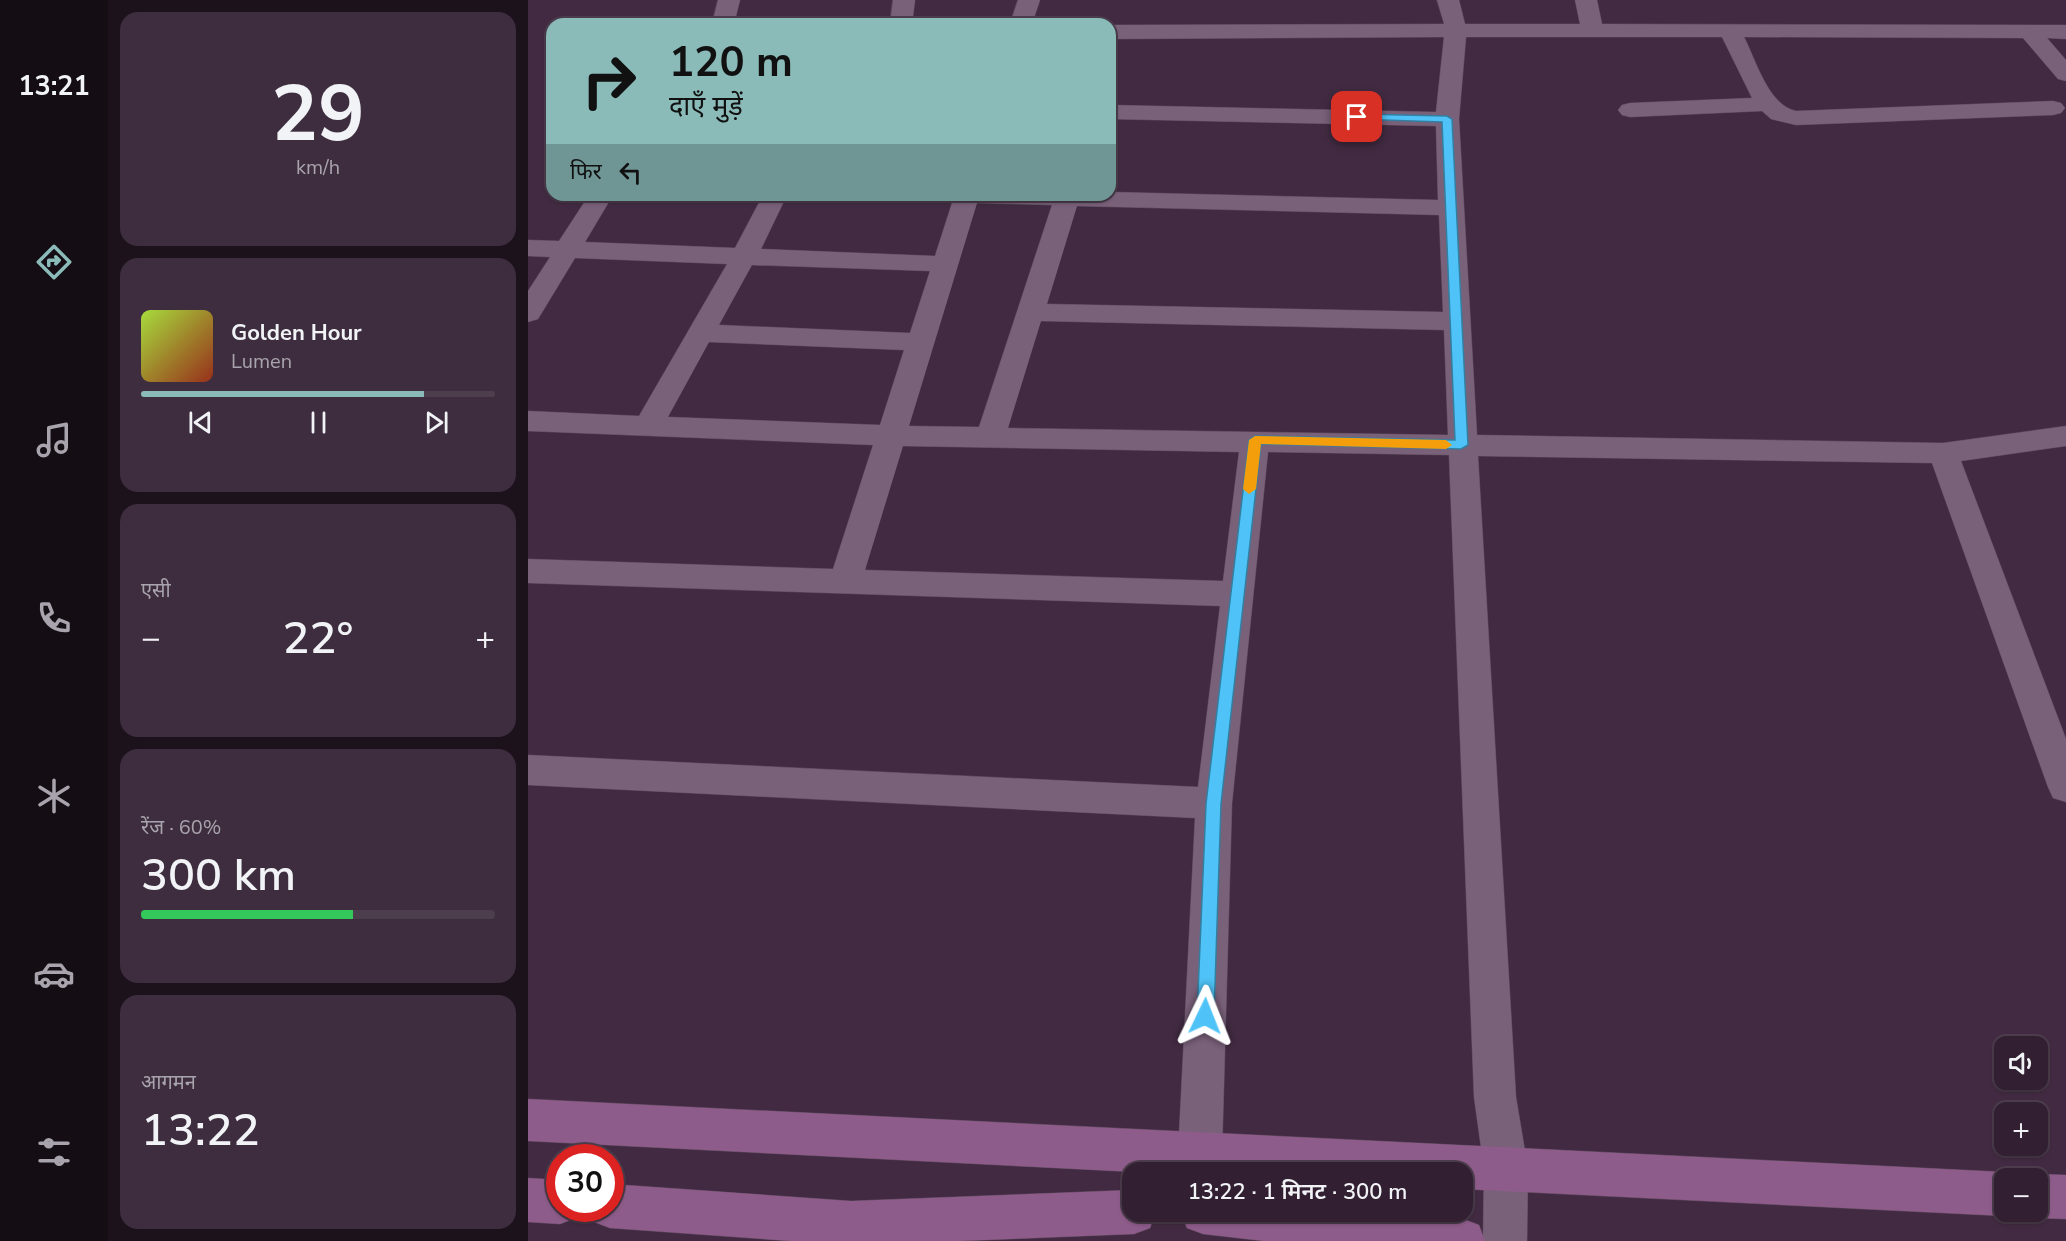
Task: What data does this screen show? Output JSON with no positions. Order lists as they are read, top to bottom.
{
  "page": {
    "tabs": "13:21",
    "tile": [
      ["29", "km/h"],
      "एसी",
      ["रेंज · 60%", "300 km"],
      ["आगमन", "13:22"]
    ],
    "turn": ["120 m", "दाएँ मुड़ें"],
    "then": "फिर",
    "song": ["Golden Hour", "Lumen"],
    "heat": ["−", "22°", "+"],
    "map_buttons": ["+", "−"],
    "limit": "30",
    "trip": "13:22 · 1 मिनट · 300 m"
  }
}
